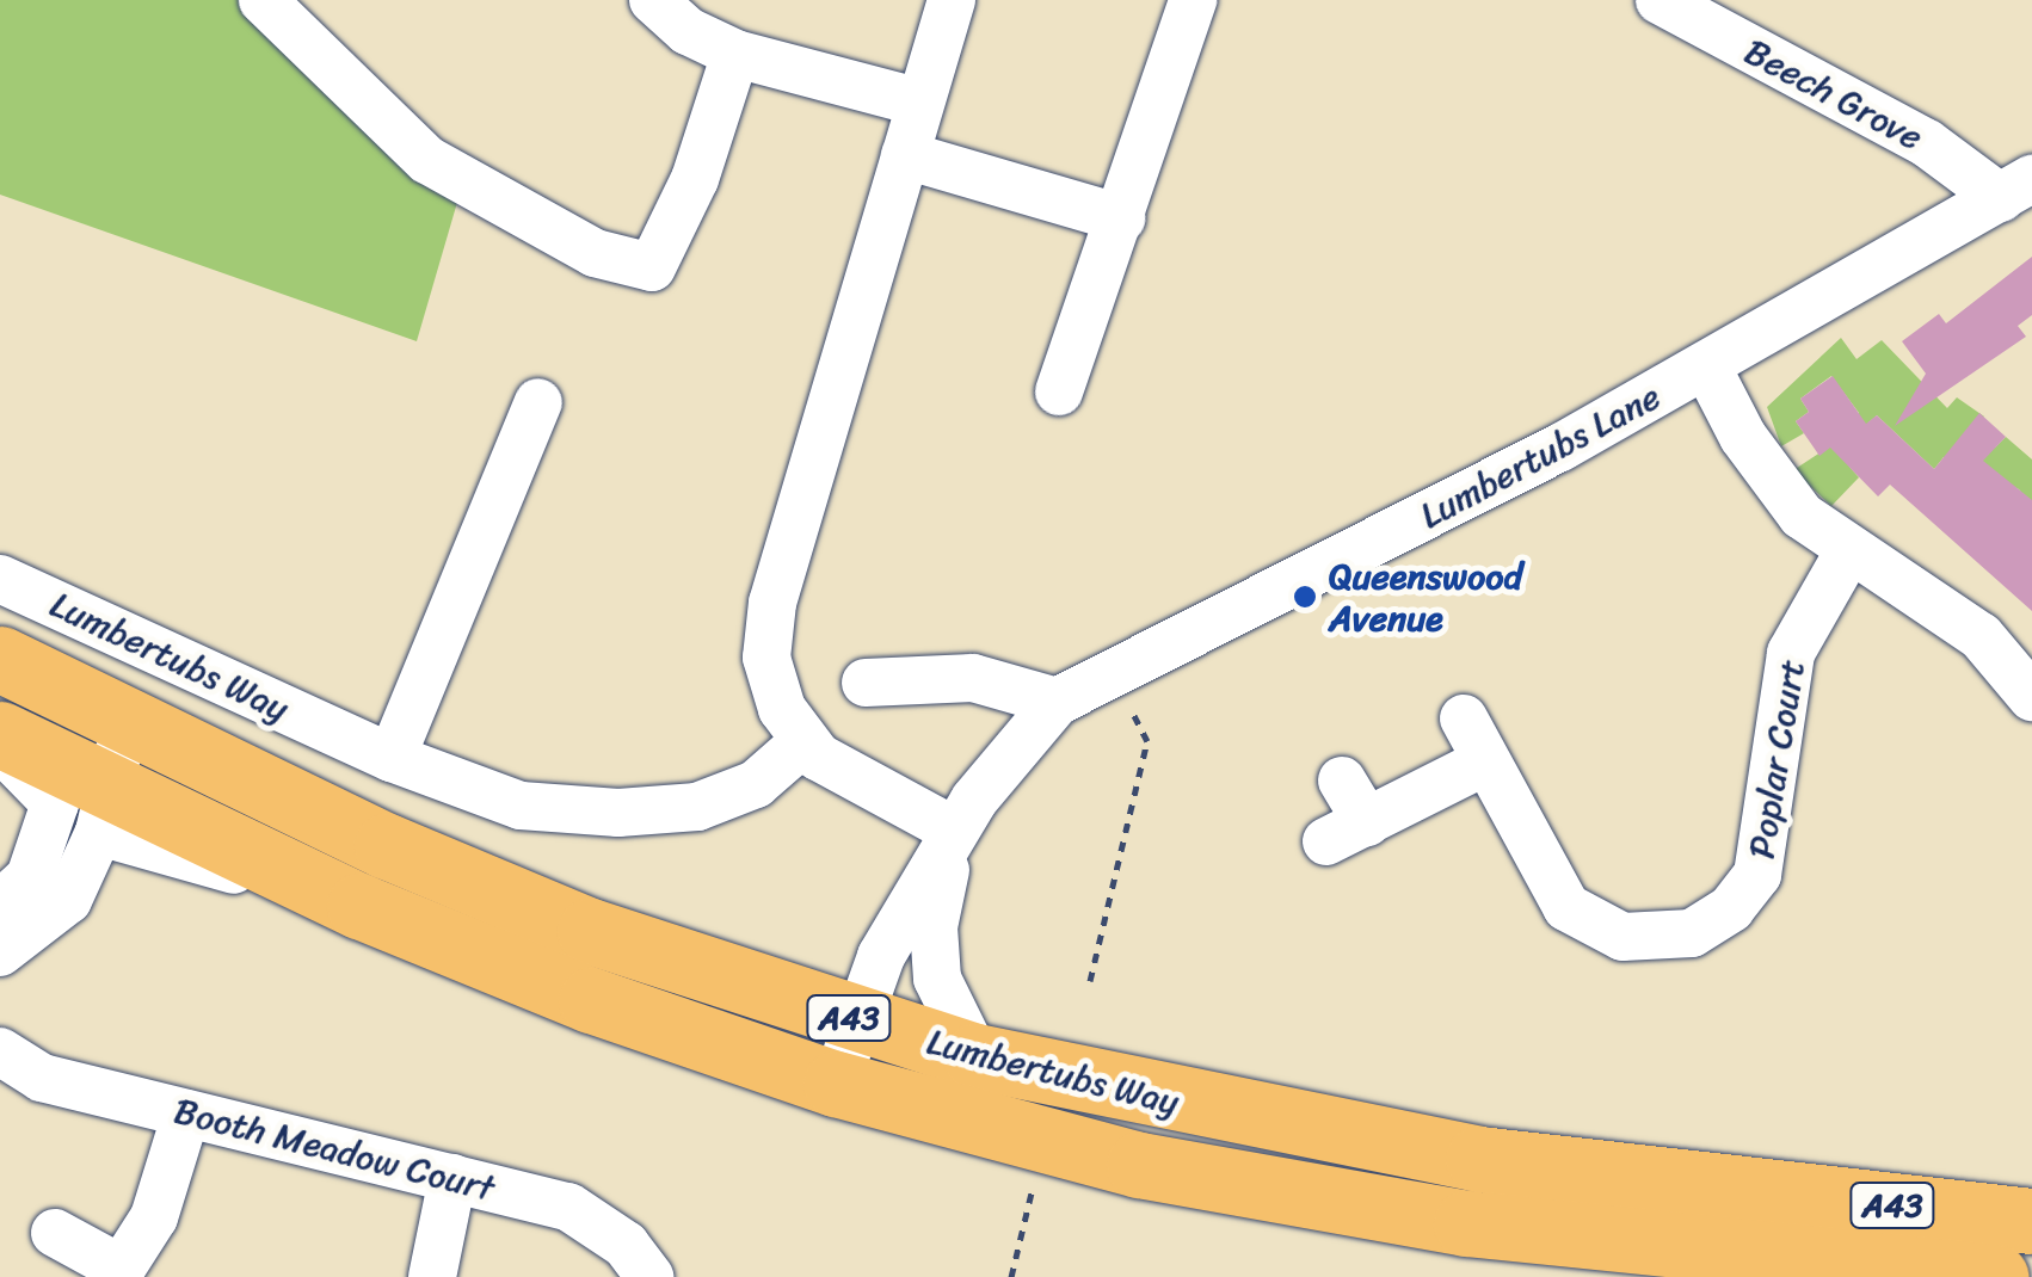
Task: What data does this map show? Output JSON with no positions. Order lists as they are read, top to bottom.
{
  "streets": {
    "highway": ["Lumbertubs Way", "A43"],
    "street": [
      "Beech Grove",
      "Lumbertubs Lane",
      "Poplar Court",
      "Booth Meadow Court"
    ]
  },
  "crossings": [
    ["Beech Grove", "Lumbertubs Lane"],
    ["Lumbertubs Lane", "Lumbertubs Way"]
  ],
  "places": ["Queenswood Avenue"]
}
